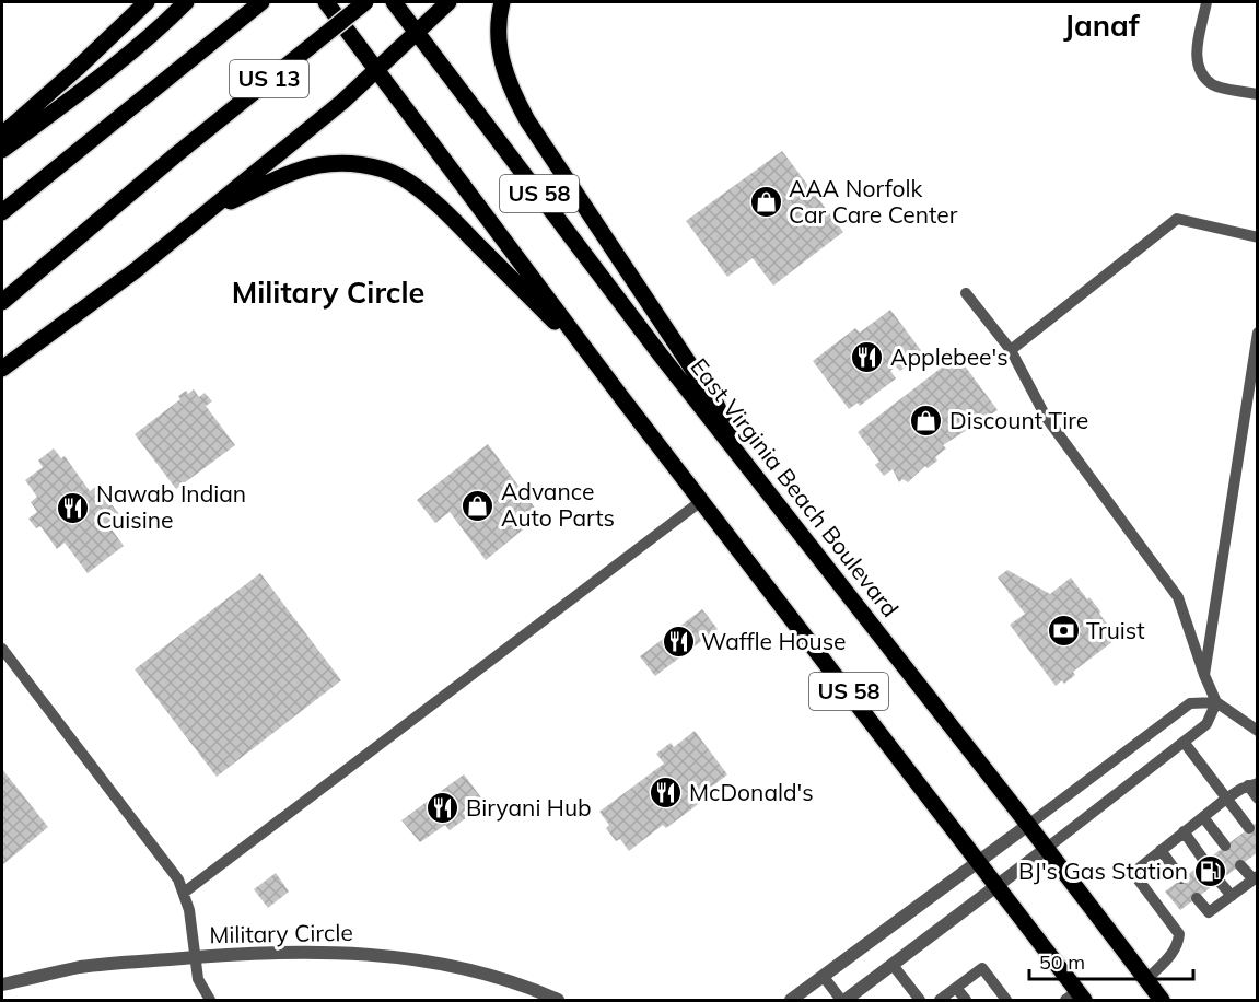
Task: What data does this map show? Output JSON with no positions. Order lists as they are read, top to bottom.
{
  "streets": {
    "main road": ["US 13", "US 58", "East Virginia Beach Boulevard"],
    "street": ["Military Circle"]
  },
  "districts": ["Janaf", "Military Circle"],
  "places": {
    "shop": ["AAA Norfolk Car Care Center", "Discount Tire", "Advance Auto Parts"],
    "restaurant": [
      "Applebee's",
      "Nawab Indian Cuisine",
      "Waffle House",
      "McDonald's",
      "Biryani Hub"
    ],
    "bank": ["Truist"],
    "fuel station": ["BJ's Gas Station"]
  },
  "scale_bar": "50 m"
}
